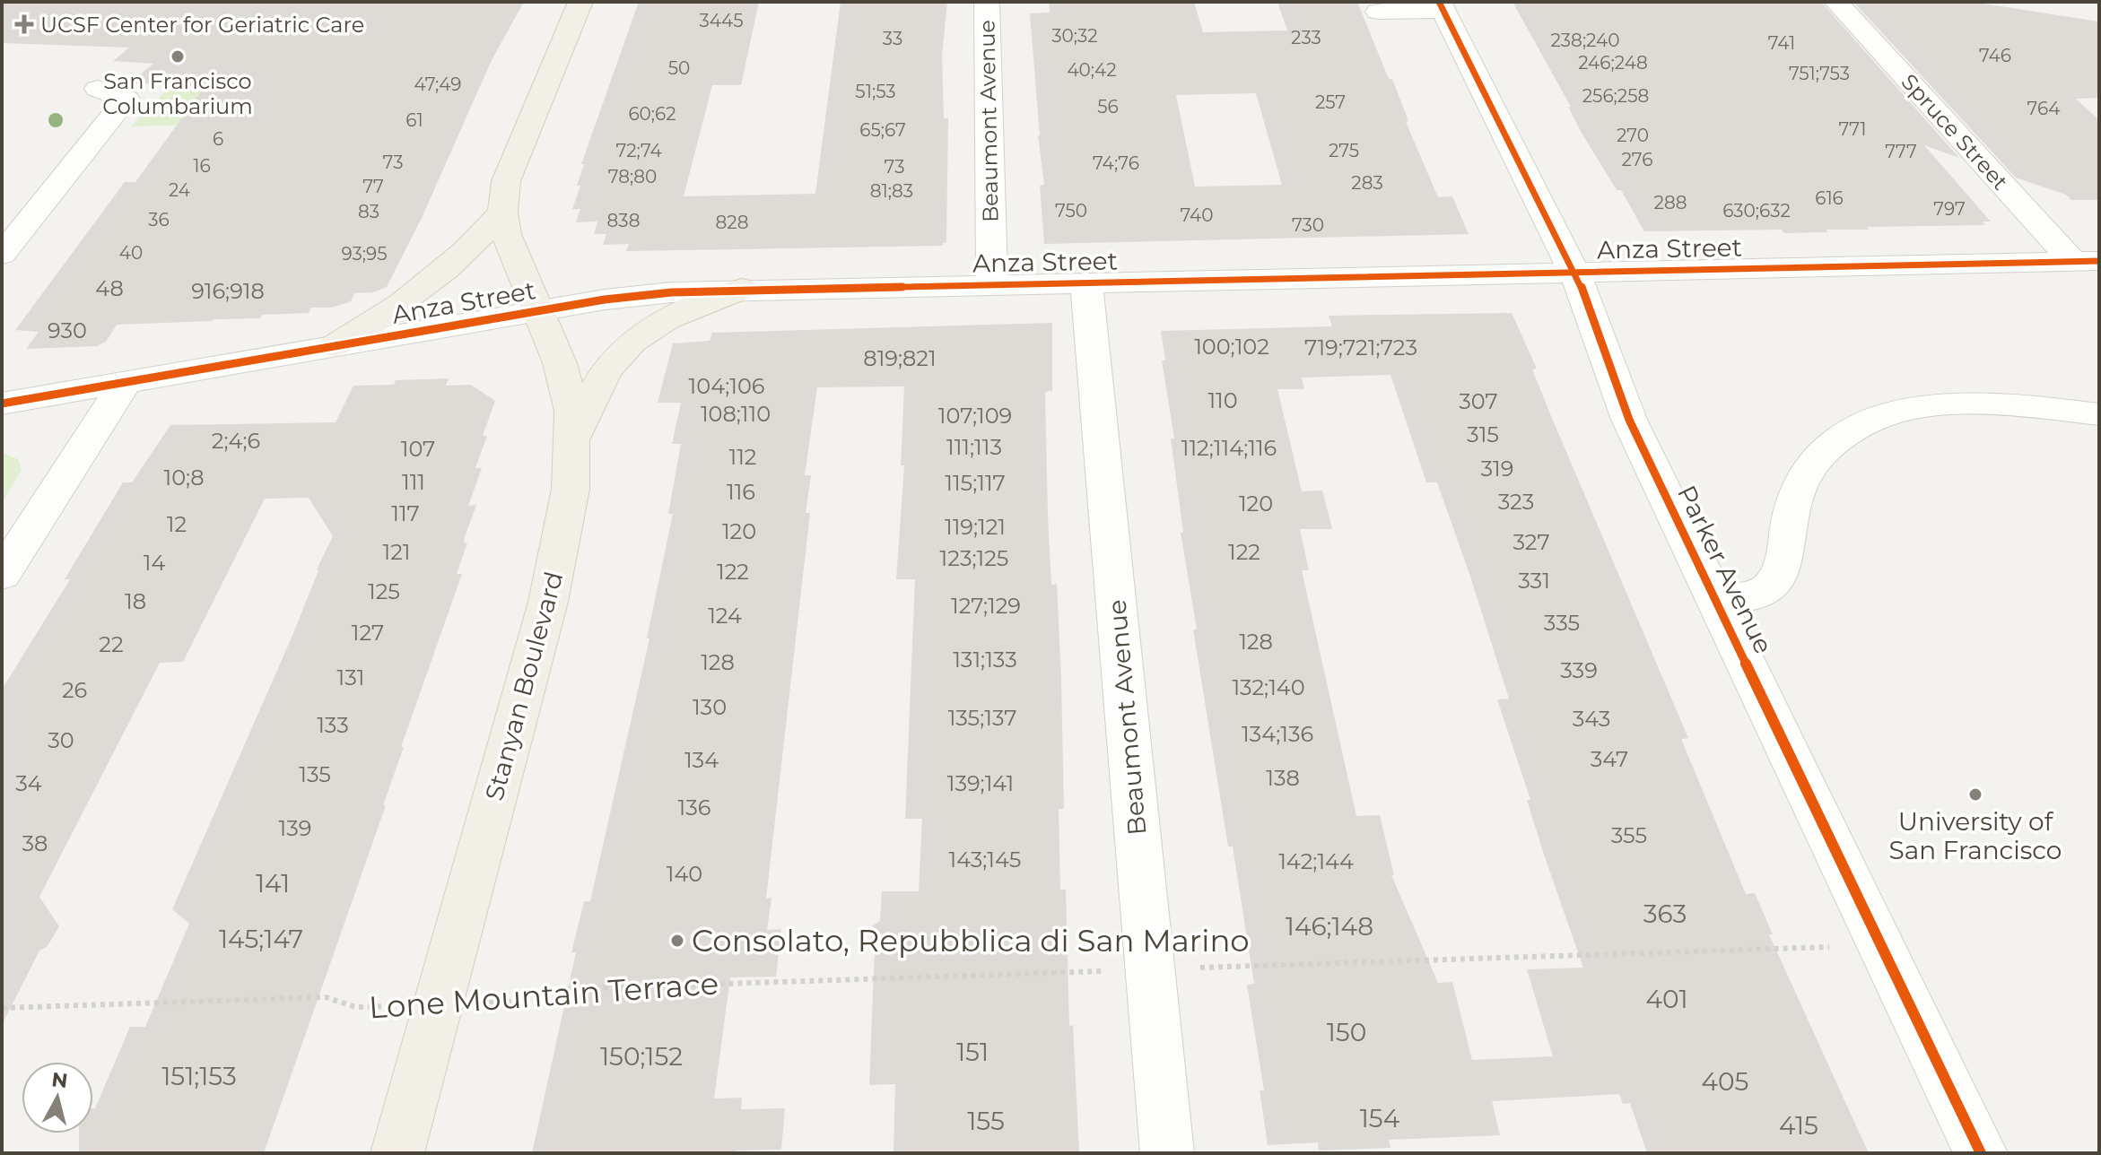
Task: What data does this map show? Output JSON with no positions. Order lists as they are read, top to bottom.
{
  "streets": {
    "main road": ["Stanyan Boulevard"],
    "street": [
      "Beaumont Avenue",
      "Spruce Street",
      "Anza Street",
      "Parker Avenue"
    ],
    "path": ["Lone Mountain Terrace"]
  },
  "crossings": [
    ["Beaumont Avenue", "Anza Street"],
    ["Spruce Street", "Anza Street"],
    ["Anza Street", "Parker Avenue"],
    ["Anza Street", "Stanyan Boulevard"],
    ["Stanyan Boulevard", "Lone Mountain Terrace"]
  ],
  "places": {
    "health": ["UCSF Center for Geriatric Care"],
    "other": ["San Francisco Columbarium", "University of San Francisco", "Consolato, Repubblica di San Marino"]
  },
  "house_numbers": [
    "3445",
    "30;32",
    "233",
    "33",
    "238;240",
    "741",
    "746",
    "246;248",
    "50",
    "40;42",
    "751;753",
    "47;49",
    "51;53",
    "256;258",
    "257",
    "56",
    "764",
    "60;62",
    "61",
    "771",
    "65;67",
    "270",
    "6",
    "72;74",
    "275",
    "777",
    "276",
    "73",
    "74;76",
    "16",
    "73",
    "78;80",
    "283",
    "77",
    "24",
    "81;83",
    "616",
    "288",
    "797",
    "750",
    "630;632",
    "83",
    "740",
    "36",
    "838",
    "828",
    "730",
    "40",
    "93;95",
    "48",
    "916;918",
    "930",
    "100;102",
    "719;721;723",
    "819;821",
    "104;106",
    "110",
    "307",
    "108;110",
    "107;109",
    "315",
    "2;4;6",
    "111;113",
    "112;114;116",
    "107",
    "112",
    "319",
    "10;8",
    "111",
    "115;117",
    "116",
    "323",
    "120",
    "117",
    "12",
    "119;121",
    "120",
    "327",
    "121",
    "122",
    "123;125",
    "14",
    "122",
    "331",
    "125",
    "18",
    "127;129",
    "124",
    "335",
    "127",
    "128",
    "22",
    "131;133",
    "128",
    "339",
    "131",
    "132;140",
    "26",
    "130",
    "135;137",
    "343",
    "133",
    "134;136",
    "30",
    "347",
    "134",
    "135",
    "138",
    "34",
    "139;141",
    "136",
    "139",
    "355",
    "38",
    "143;145",
    "142;144",
    "140",
    "141",
    "363",
    "146;148",
    "145;147",
    "401",
    "150",
    "151",
    "150;152",
    "151;153",
    "405",
    "154",
    "155",
    "415"
  ],
  "north": "top"
}
